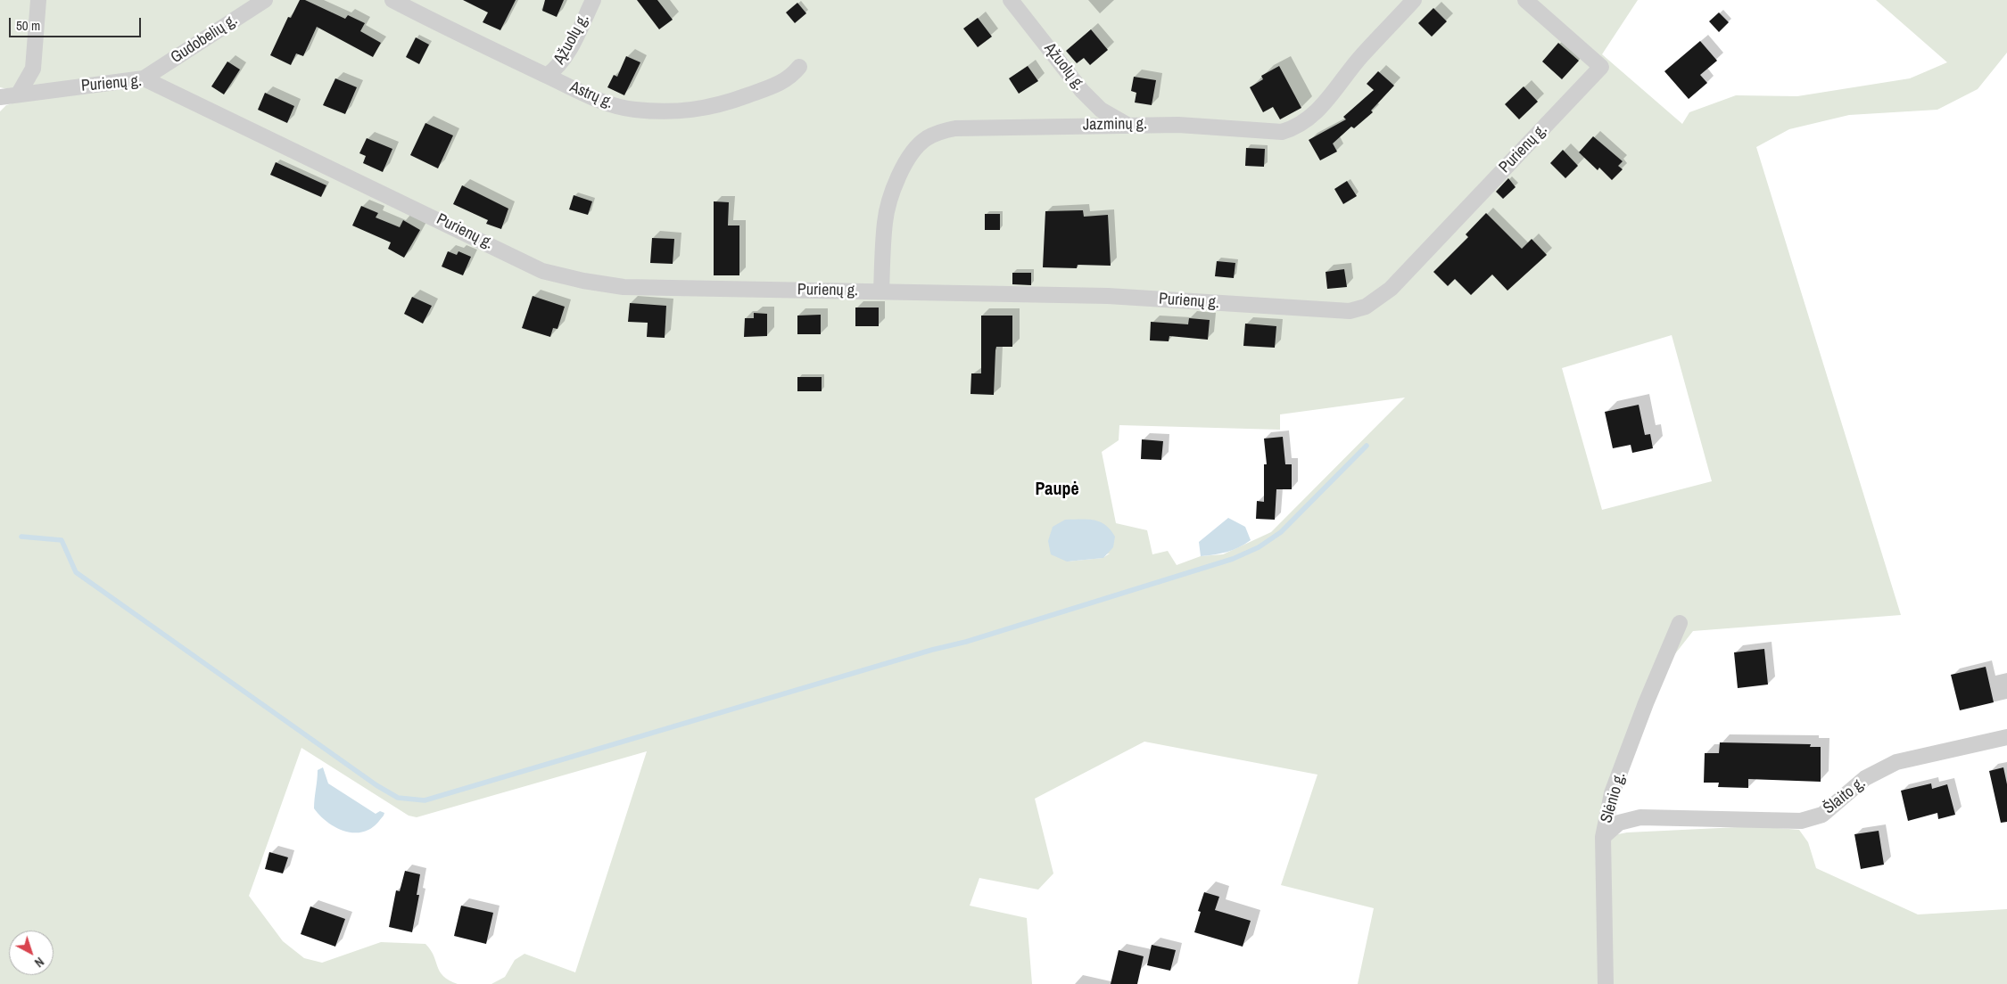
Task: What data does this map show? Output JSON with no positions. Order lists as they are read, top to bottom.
{
  "streets": {
    "street": [
      "Gudobelių g.",
      "Ąžuolų g.",
      "Purienų g.",
      "Astrų g.",
      "Jazminų g.",
      "Šlaito g.",
      "Slėnio g."
    ]
  },
  "crossings": [
    ["Gudobelių g.", "Purienų g."],
    ["Ąžuolų g.", "Astrų g."],
    ["Ąžuolų g.", "Jazminų g."],
    ["Purienų g.", "Jazminų g."],
    ["Šlaito g.", "Slėnio g."]
  ],
  "districts": ["Paupė"],
  "scale_bar": "50 m",
  "north": "bottom right"
}
